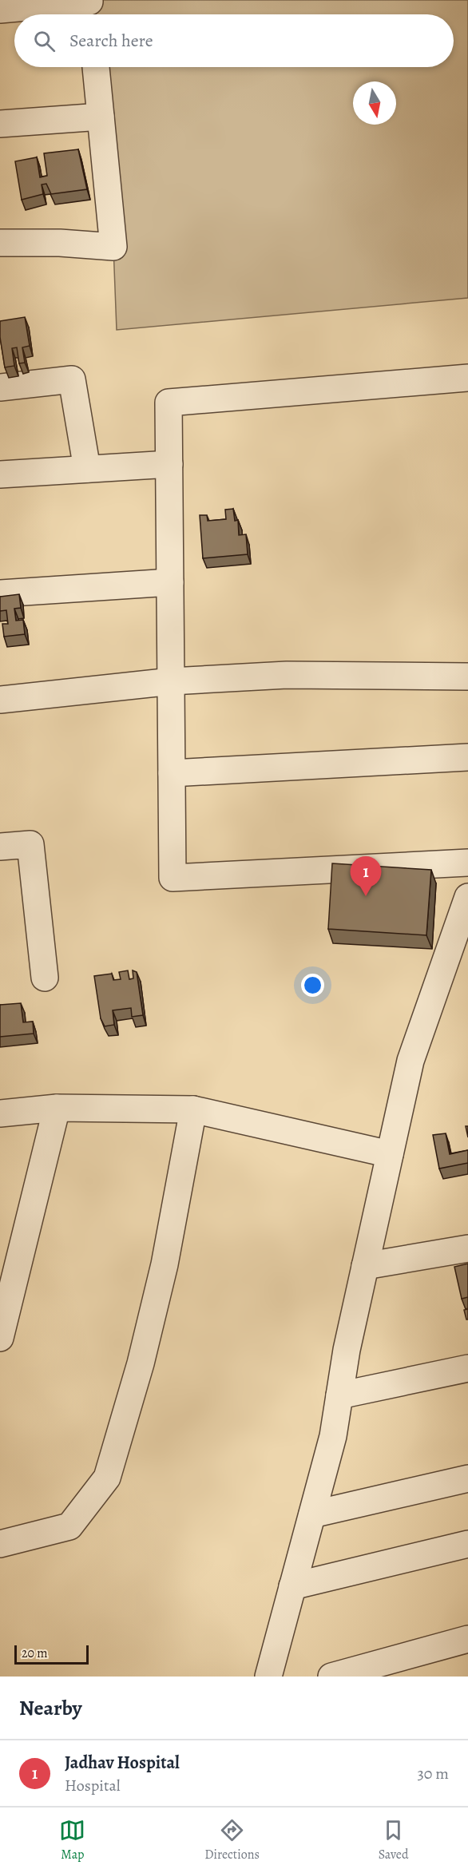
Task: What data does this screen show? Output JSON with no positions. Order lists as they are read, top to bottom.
{
  "scale_bar": "20 m",
  "north": "bottom",
  "page": {
    "search": "Search here",
    "pins": "1",
    "scale": "20 m",
    "heading": "Nearby",
    "list": [
      {
        "mark": "1",
        "name": "Jadhav Hospital",
        "note": "Hospital",
        "value": "30 m"
      }
    ],
    "nav": ["Map", "Directions", "Saved"]
  }
}
